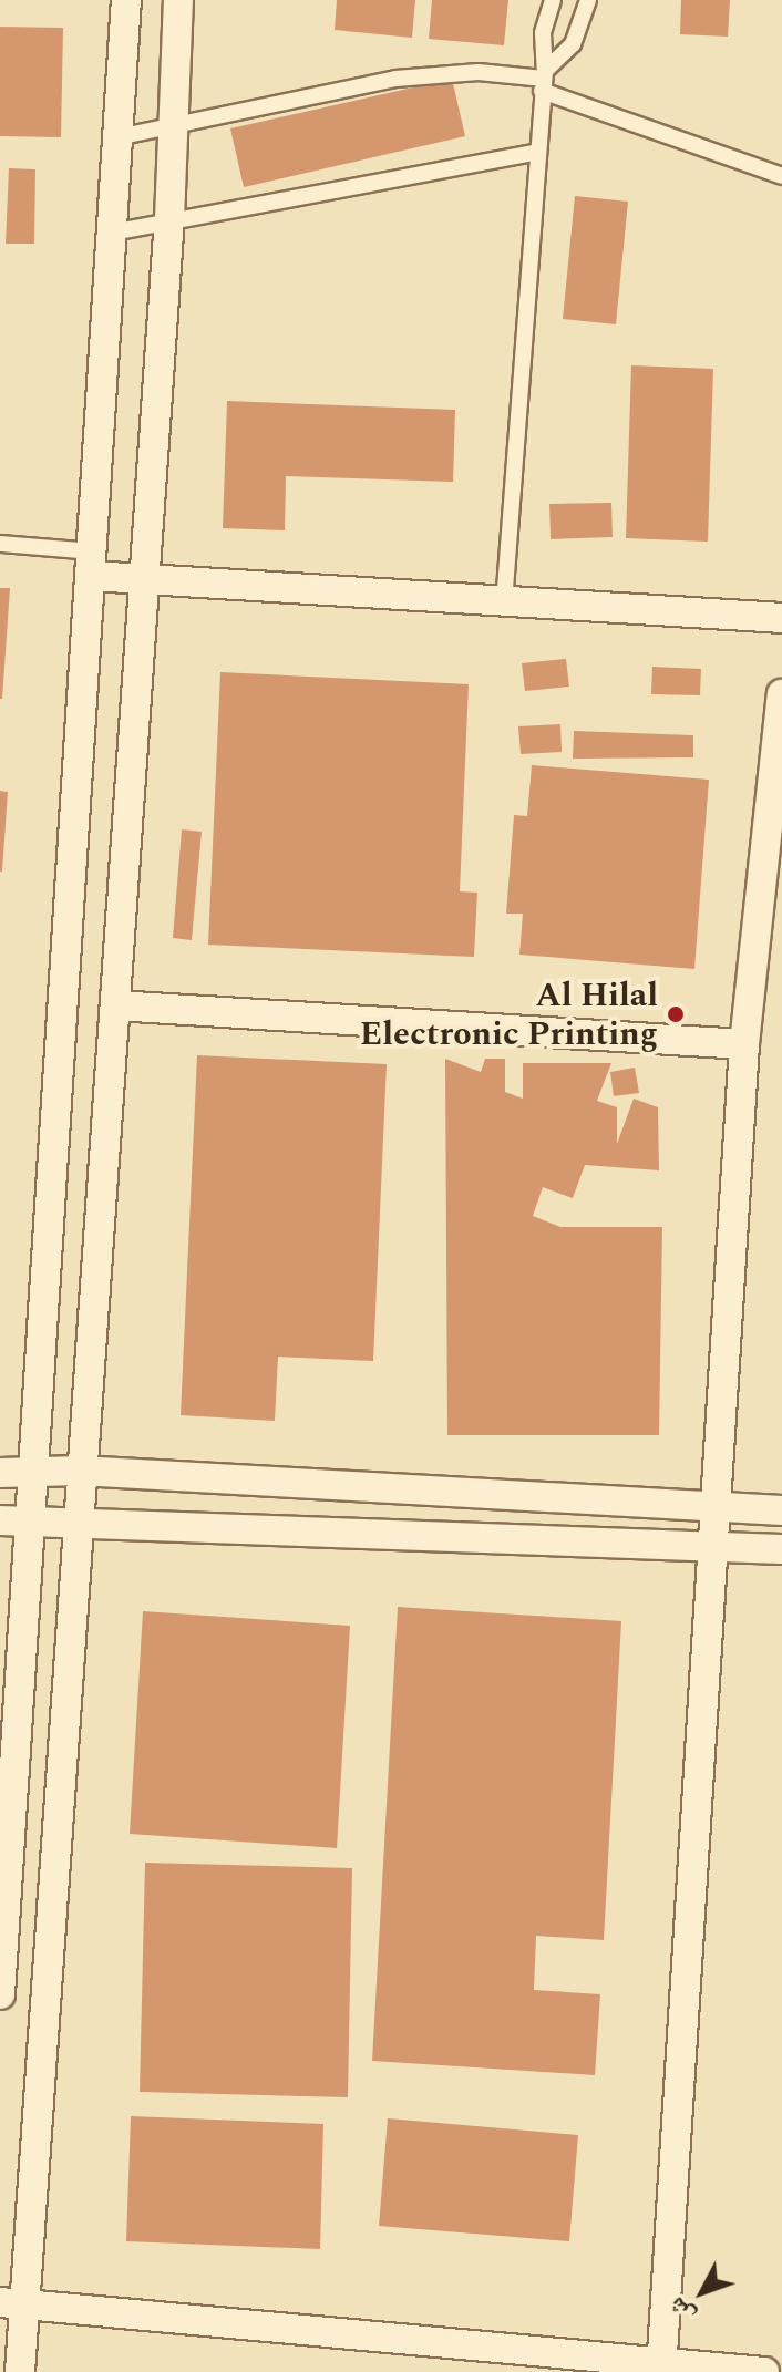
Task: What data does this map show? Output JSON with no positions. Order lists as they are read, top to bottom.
{
  "places": ["Al Hilal Electronic Printing"],
  "north": "bottom left"
}
